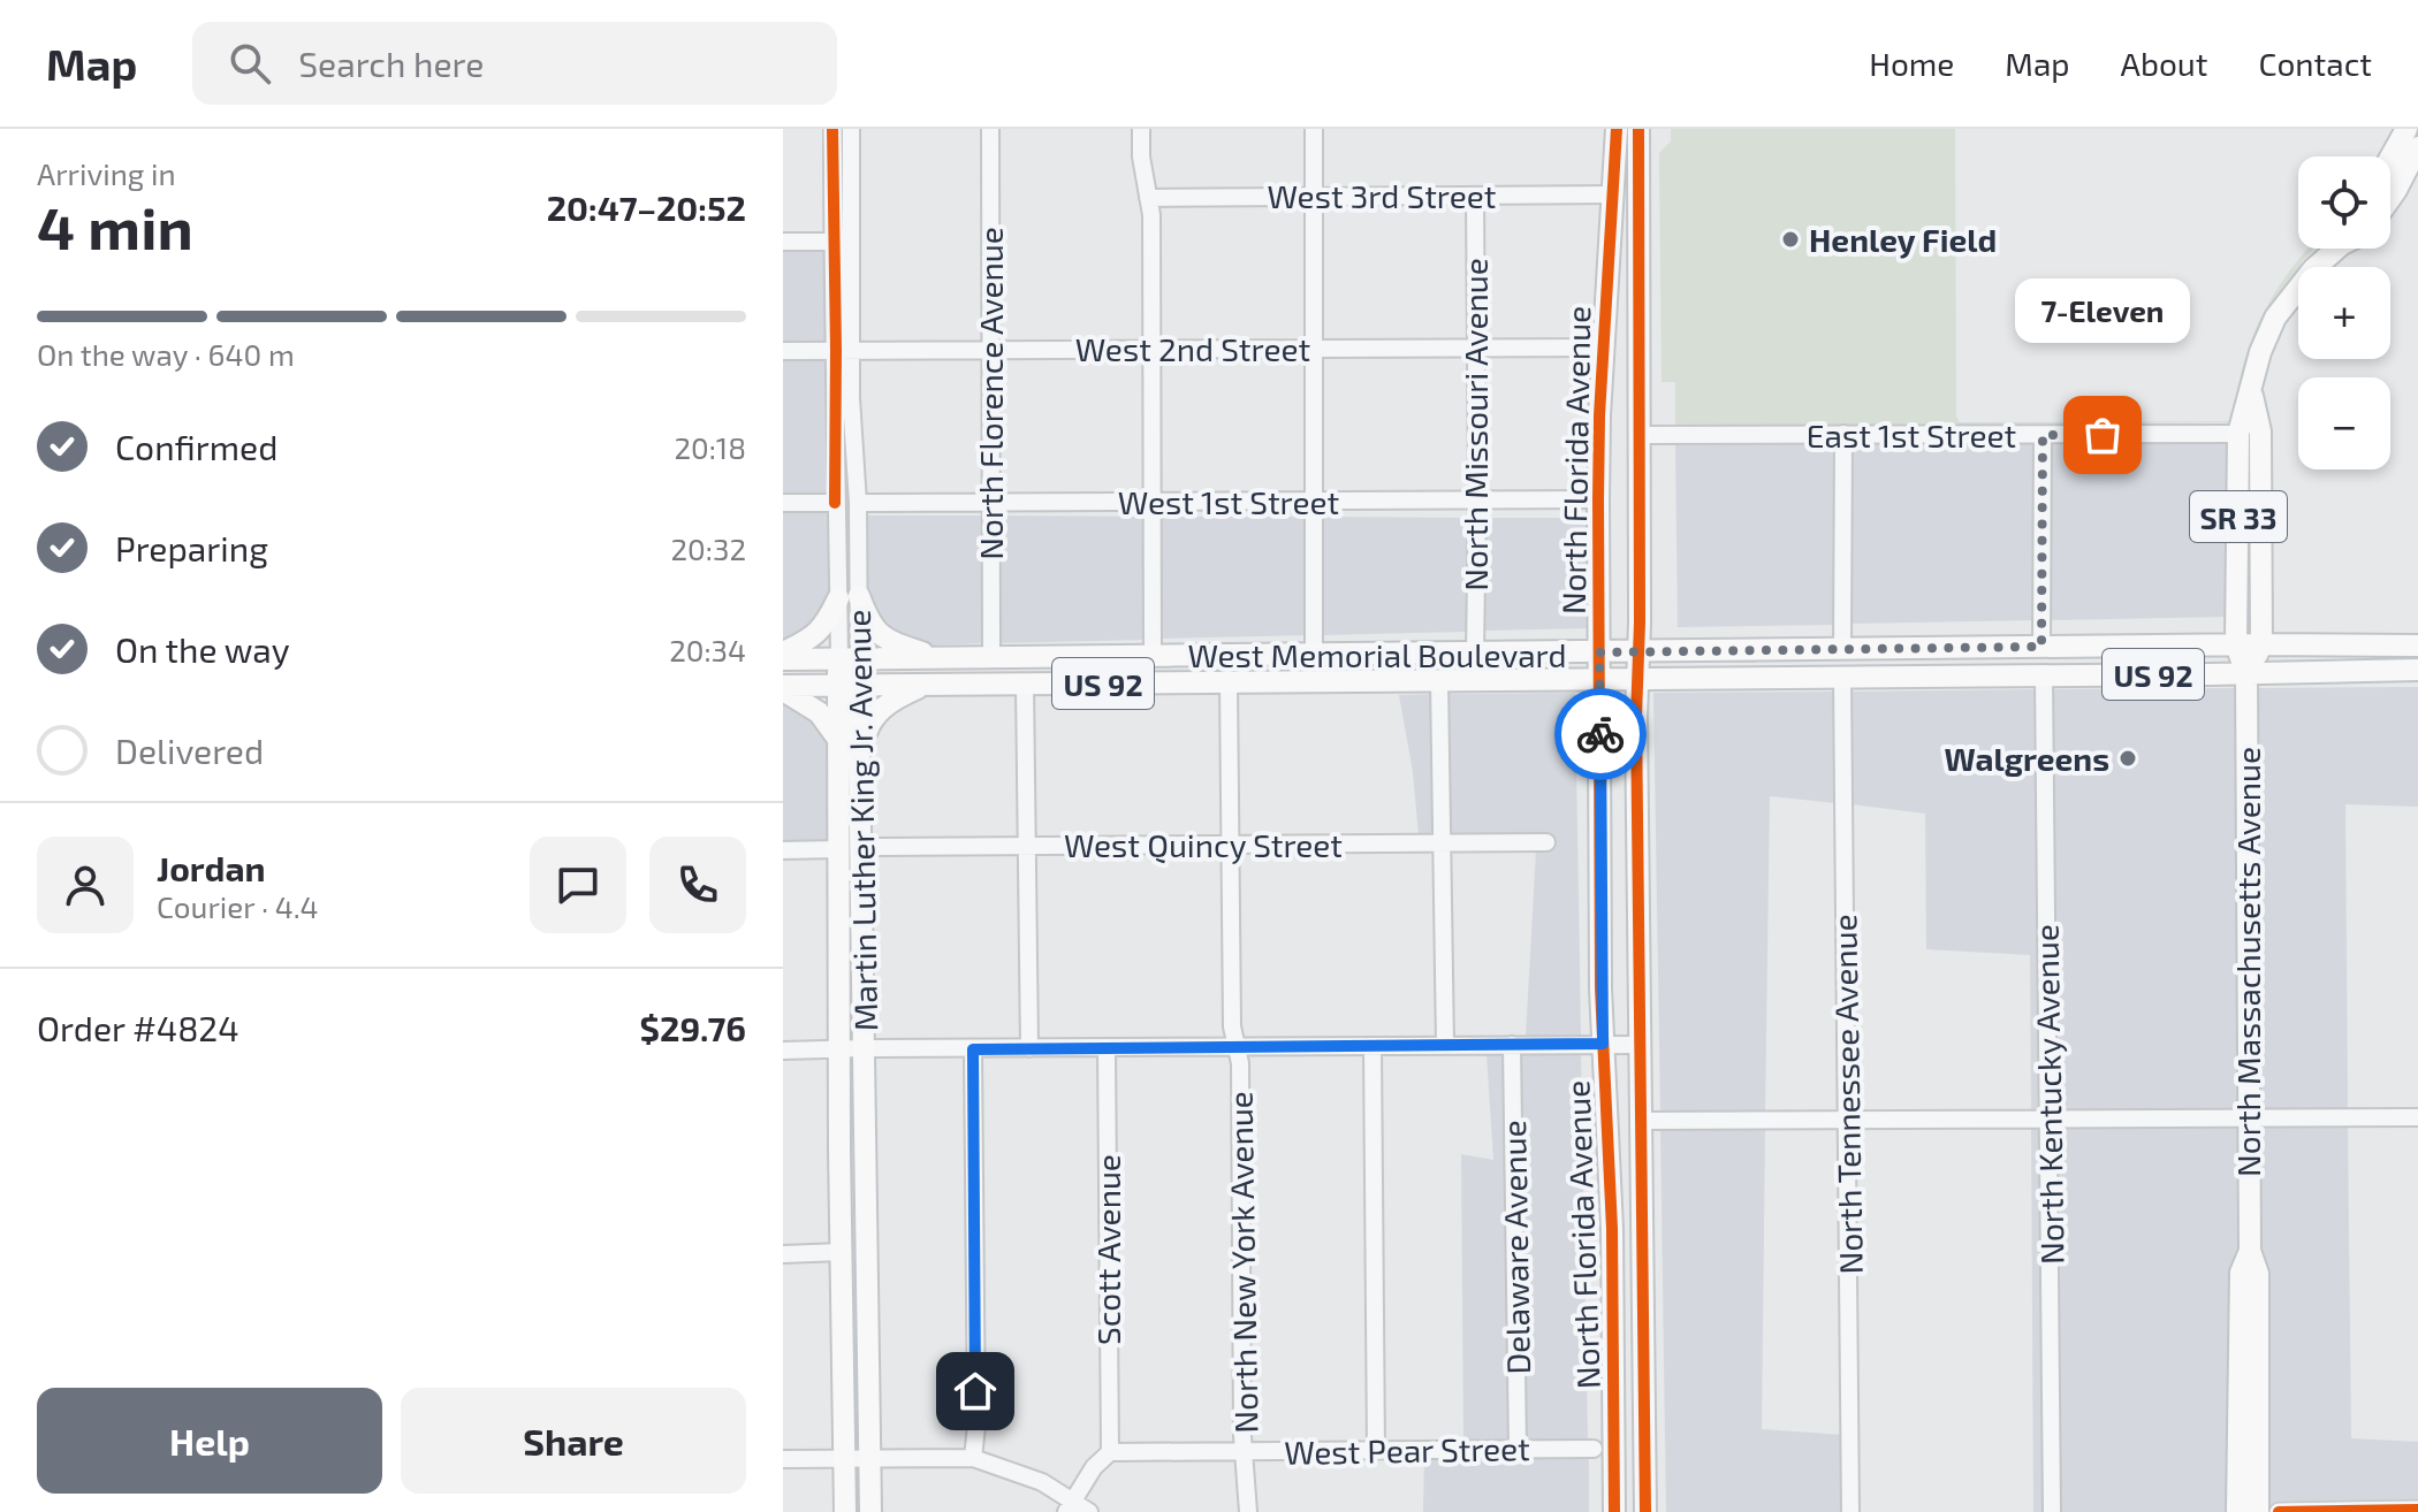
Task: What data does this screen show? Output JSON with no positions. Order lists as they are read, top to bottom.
{
  "streets": {
    "main road": [
      "North Florida Avenue",
      "SR 33",
      "West Memorial Boulevard",
      "US 92",
      "Martin Luther King Jr. Avenue",
      "North Massachusetts Avenue"
    ],
    "street": [
      "West 3rd Street",
      "West 2nd Street",
      "North Florence Avenue",
      "North Missouri Avenue",
      "East 1st Street",
      "West 1st Street",
      "West Quincy Street",
      "North Tennessee Avenue",
      "North Kentucky Avenue",
      "Delaware Avenue",
      "Scott Avenue",
      "North New York Avenue",
      "West Pear Street"
    ]
  },
  "crossings": [
    ["West 3rd Street", "North Missouri Avenue"],
    ["West 3rd Street", "North Florida Avenue"],
    ["West 2nd Street", "North Florence Avenue"],
    ["West 2nd Street", "North Missouri Avenue"],
    ["West 2nd Street", "North Florida Avenue"],
    ["West 2nd Street", "Martin Luther King Jr. Avenue"],
    ["North Florence Avenue", "West 1st Street"],
    ["North Florence Avenue", "West Memorial Boulevard"],
    ["North Missouri Avenue", "West 1st Street"],
    ["North Missouri Avenue", "West Memorial Boulevard"],
    ["East 1st Street", "North Florida Avenue"],
    ["East 1st Street", "SR 33"],
    ["North Florida Avenue", "West 1st Street"],
    ["North Florida Avenue", "West Memorial Boulevard"],
    ["North Florida Avenue", "US 92"],
    ["West 1st Street", "Martin Luther King Jr. Avenue"],
    ["SR 33", "US 92"],
    ["SR 33", "North Massachusetts Avenue"],
    ["West Memorial Boulevard", "US 92"],
    ["West Memorial Boulevard", "Martin Luther King Jr. Avenue"],
    ["West Memorial Boulevard", "North New York Avenue"],
    ["US 92", "North Massachusetts Avenue"],
    ["US 92", "North Tennessee Avenue"],
    ["US 92", "North Kentucky Avenue"],
    ["Martin Luther King Jr. Avenue", "West Quincy Street"],
    ["West Quincy Street", "North New York Avenue"],
    ["Delaware Avenue", "West Pear Street"],
    ["Scott Avenue", "West Pear Street"],
    ["North New York Avenue", "West Pear Street"]
  ],
  "places": ["Henley Field", "7-Eleven", "Walgreens"],
  "page": {
    "header": "Map",
    "search": "Search here",
    "nav": [
      "Home",
      "Map",
      "About",
      "Contact"
    ],
    "heading": ["4 min", "Arriving in", "20:47–20:52"],
    "panel": [
      "Jordan",
      "Courier · 4.4",
      "Order #4824",
      "$29.76"
    ],
    "map_buttons": ["+", "−"],
    "bubble": "7-Eleven",
    "bar": "On the way · 640 m",
    "list": [
      ["Confirmed", "20:18"],
      ["Preparing", "20:32"],
      ["On the way", "20:34"],
      "Delivered"
    ],
    "buttons": ["Help", "Share"]
  }
}
